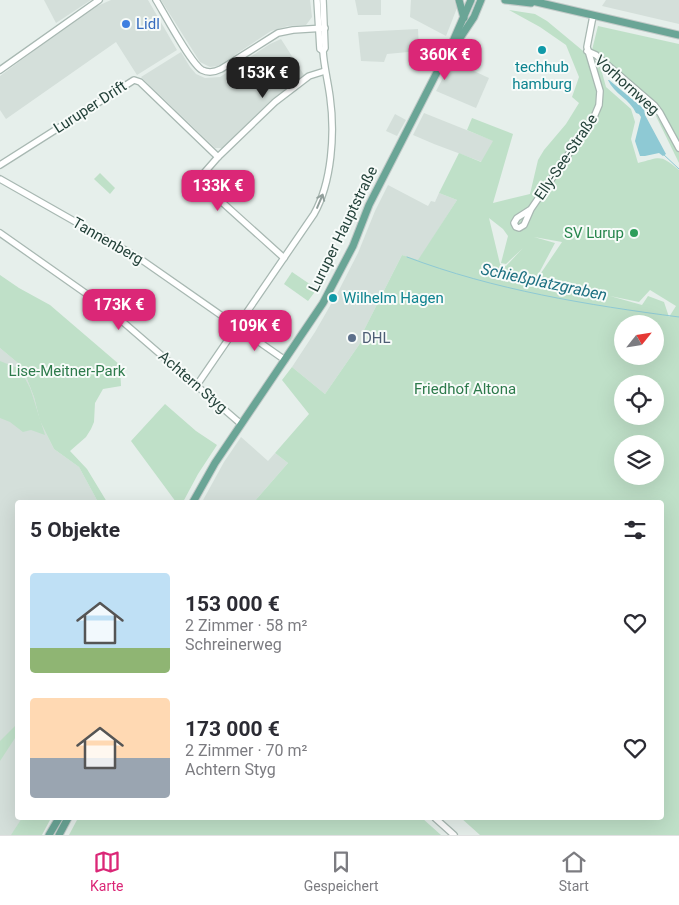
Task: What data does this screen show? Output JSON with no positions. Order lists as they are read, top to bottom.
{
  "streets": {
    "main road": ["Luruper Hauptstraße"],
    "street": [
      "Vorhornweg",
      "Luruper Drift",
      "Elly-See-Straße",
      "Tannenberg",
      "Achtern Styg"
    ]
  },
  "crossings": [
    ["Vorhornweg", "Elly-See-Straße"],
    ["Luruper Hauptstraße", "Tannenberg"],
    ["Luruper Hauptstraße", "Achtern Styg"]
  ],
  "water": ["Schießplatzgraben"],
  "parks": ["Lise-Meitner-Park", "Friedhof Altona"],
  "places": [
    "Lidl",
    "techhub hamburg",
    "SV Lurup",
    "Wilhelm Hagen",
    "DHL"
  ],
  "north": "top right",
  "page": {
    "price": [
      "360K €",
      "153K €",
      "133K €",
      "173K €",
      "109K €"
    ],
    "heading": "5 Objekte",
    "list": [
      {
        "name": "153 000 €",
        "note": "2 Zimmer · 58 m² · Schreinerweg"
      },
      {
        "name": "173 000 €",
        "note": "2 Zimmer · 70 m² · Achtern Styg"
      }
    ],
    "tabs": ["Karte", "Gespeichert", "Start"]
  }
}
